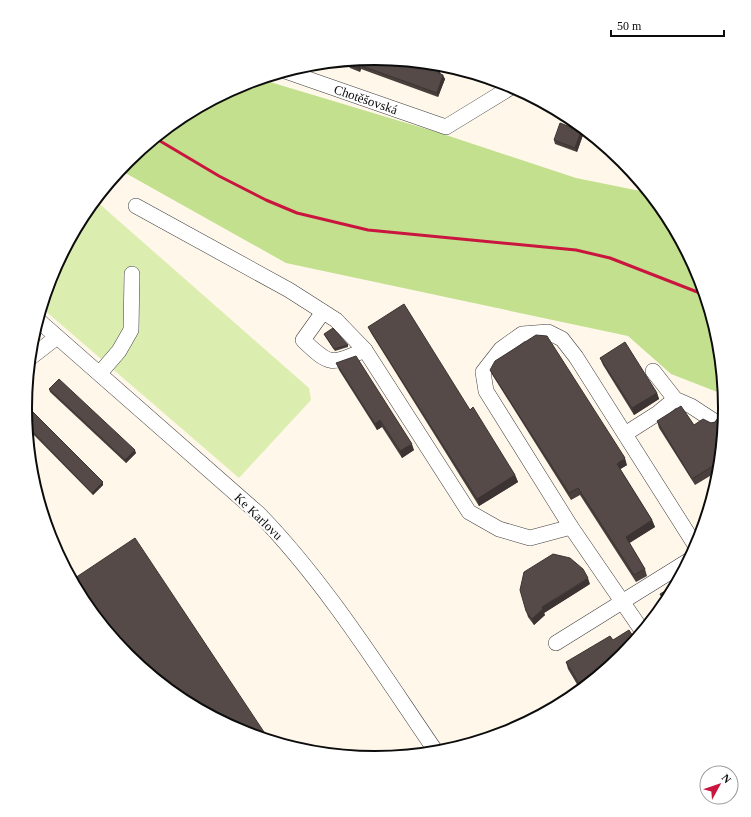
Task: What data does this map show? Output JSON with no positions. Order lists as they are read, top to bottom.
{
  "streets": {
    "street": ["Chotěšovská", "Ke Karlovu"]
  },
  "scale_bar": "50 m",
  "north": "top right"
}
